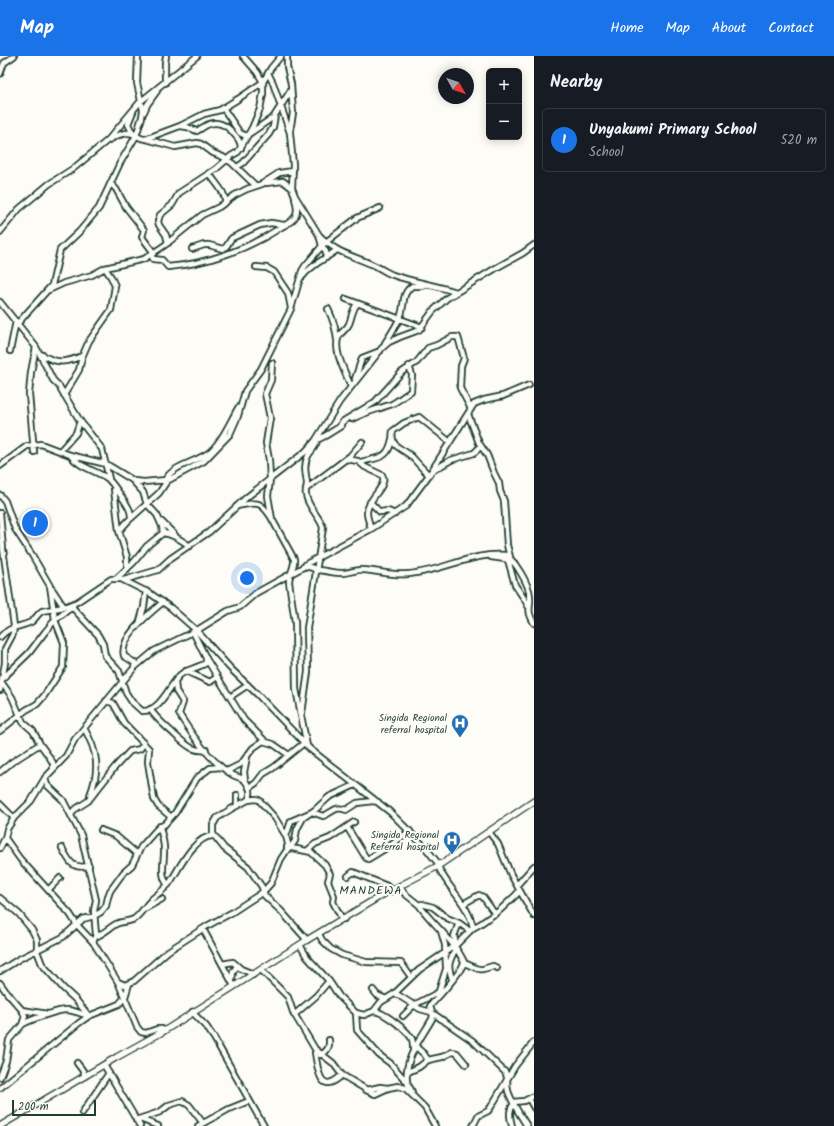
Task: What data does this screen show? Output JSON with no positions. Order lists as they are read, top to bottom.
{
  "districts": ["MANDEWA"],
  "places": {
    "hospital": ["Singida Regional referral hospital", "Singida Regional Referral hospital"]
  },
  "scale_bar": "200 m",
  "north": "bottom right",
  "page": {
    "header": "Map",
    "nav": [
      "Home",
      "Map",
      "About",
      "Contact"
    ],
    "heading": "Nearby",
    "map_buttons": ["+", "−"],
    "list": [
      {
        "mark": "1",
        "name": "Unyakumi Primary School",
        "note": "School",
        "value": "520 m"
      }
    ],
    "pins": "1",
    "scale": "200 m"
  }
}
